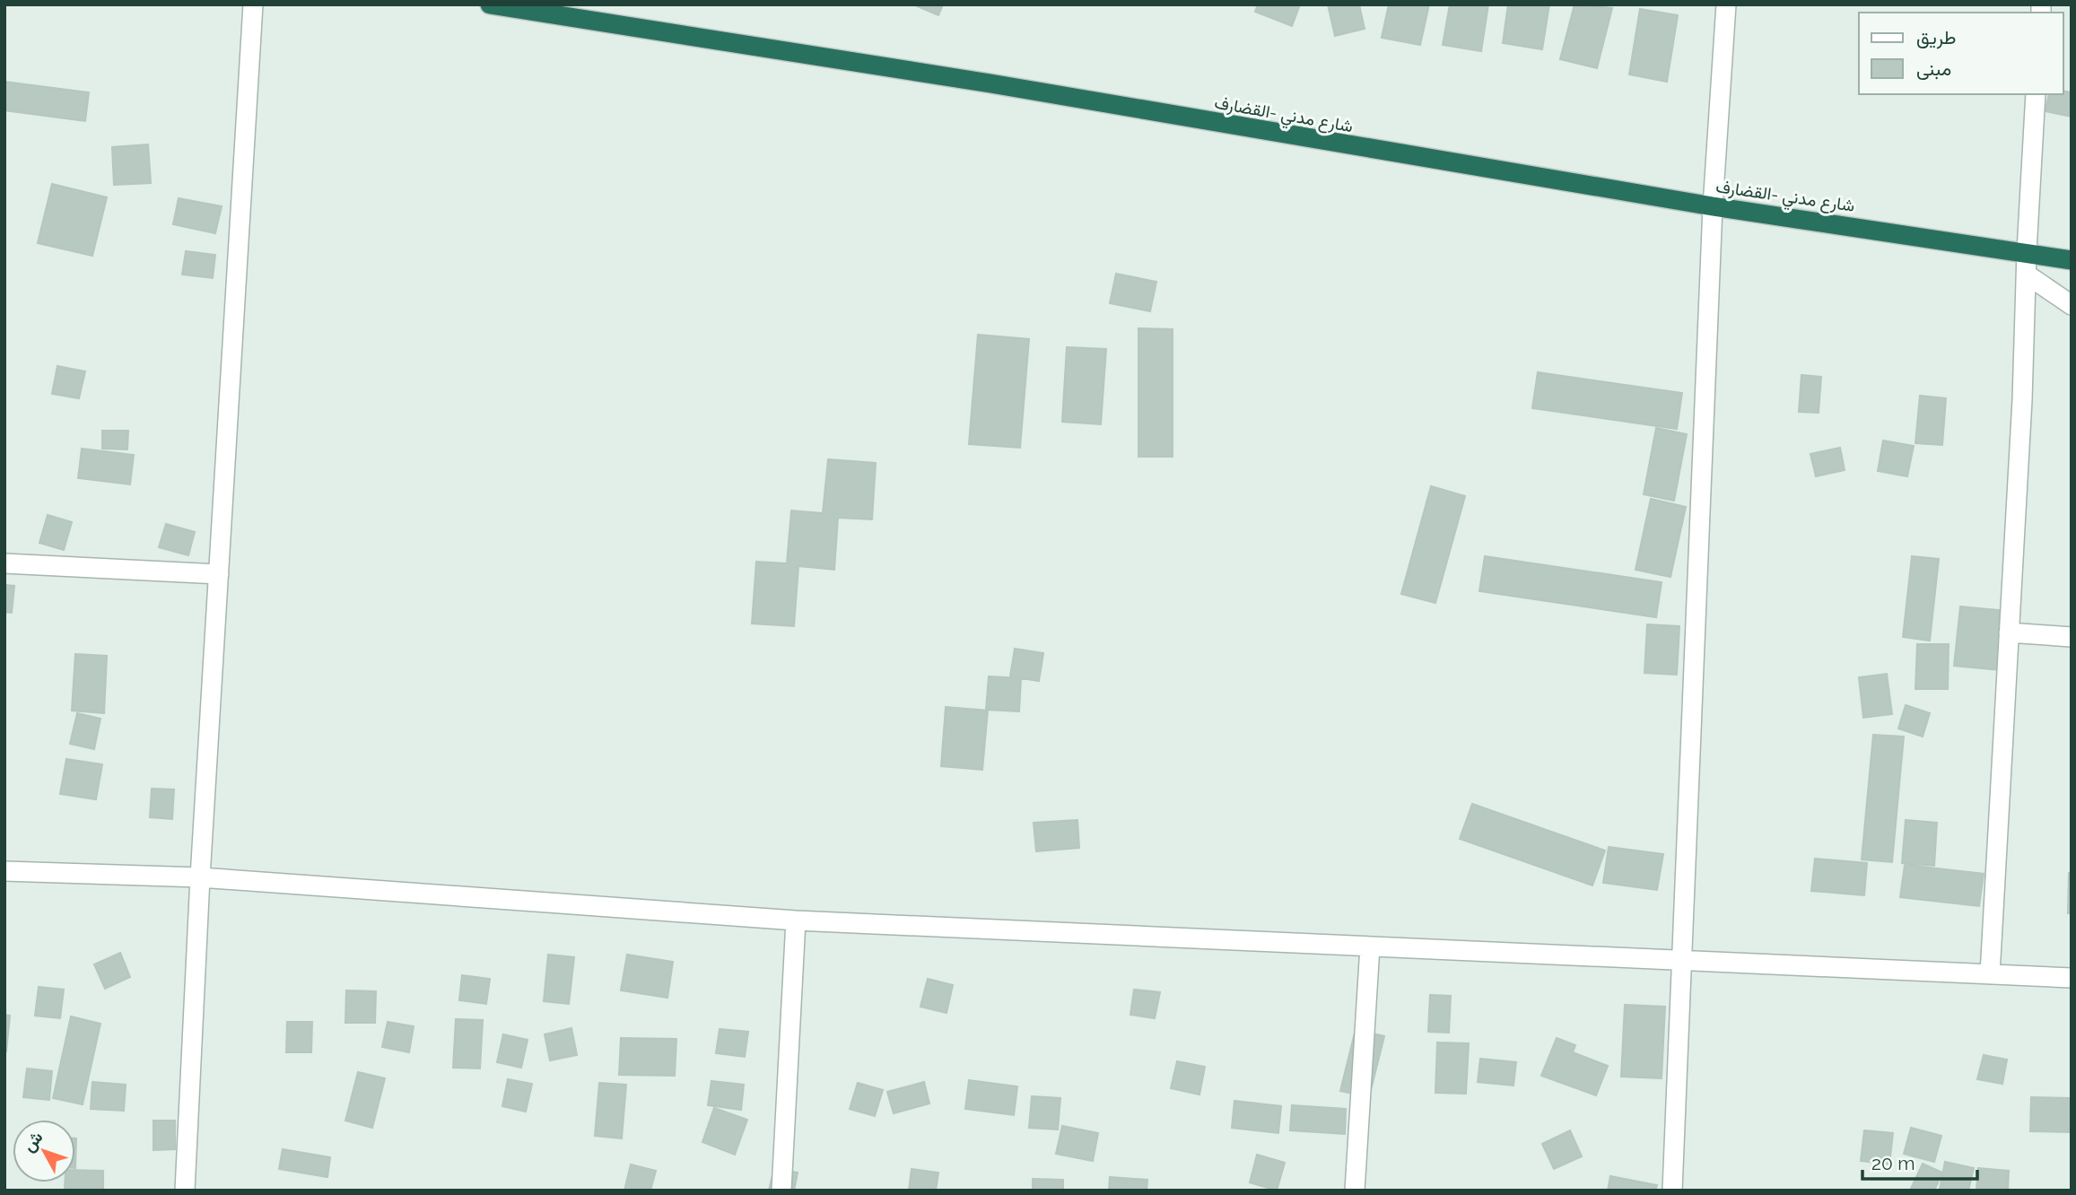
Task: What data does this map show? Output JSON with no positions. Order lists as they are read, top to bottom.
{
  "streets": {
    "highway": ["شارع مدني -القضارف"]
  },
  "legend": ["طريق", "مبنى"],
  "scale_bar": "20 m",
  "north": "top left"
}
